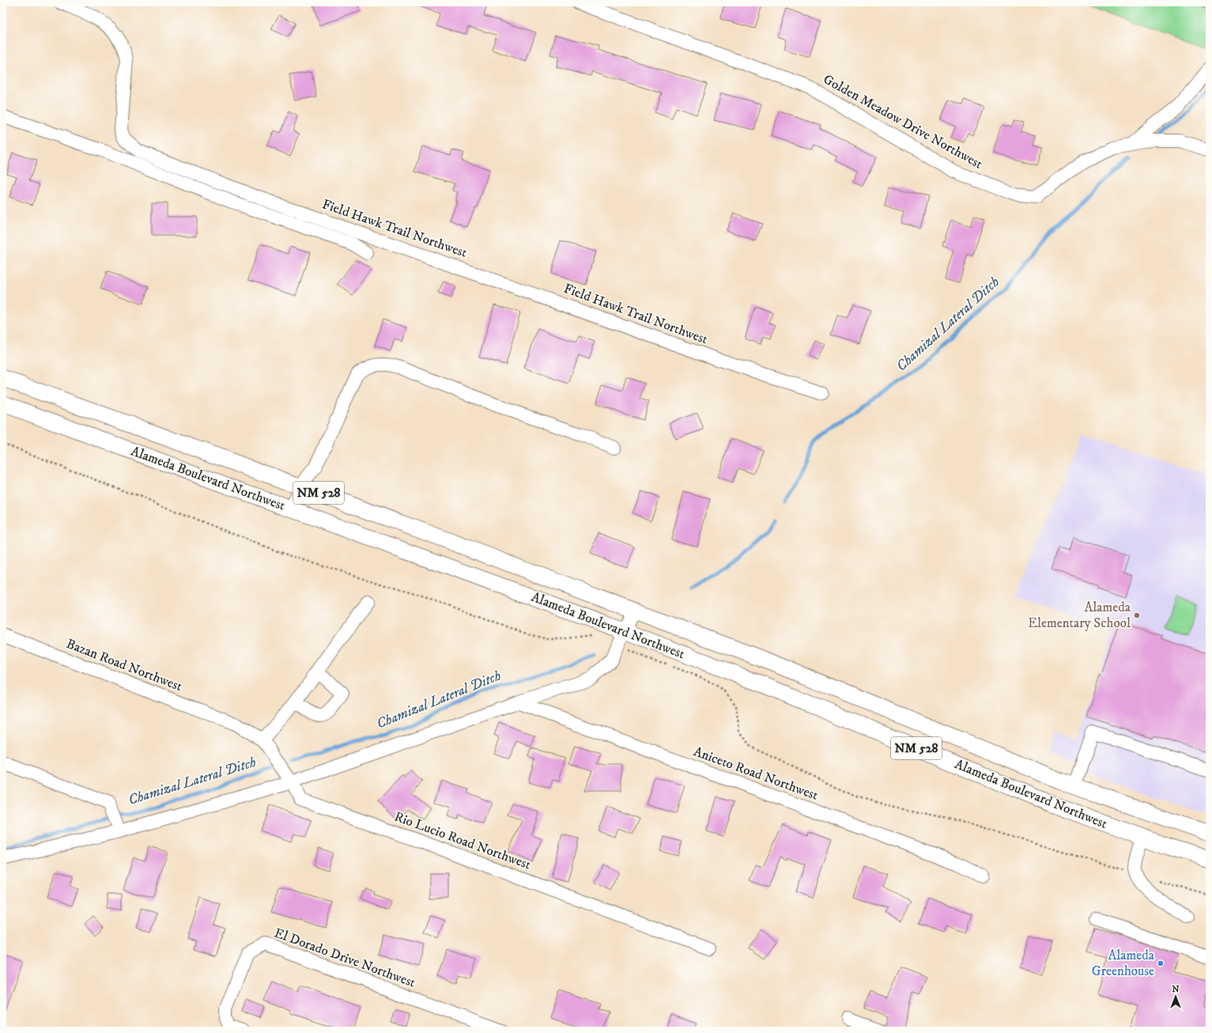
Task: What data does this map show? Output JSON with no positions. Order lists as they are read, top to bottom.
{
  "streets": {
    "main road": ["Alameda Boulevard Northwest", "NM 528"],
    "street": [
      "Golden Meadow Drive Northwest",
      "Field Hawk Trail Northwest",
      "Bazan Road Northwest",
      "Aniceto Road Northwest",
      "Rio Lucio Road Northwest",
      "El Dorado Drive Northwest"
    ]
  },
  "crossings": [
    ["Bazan Road Northwest", "Rio Lucio Road Northwest"]
  ],
  "water": ["Chamizal Lateral Ditch"],
  "places": ["Alameda Elementary School", "Alameda Greenhouse"],
  "north": "top"
}
